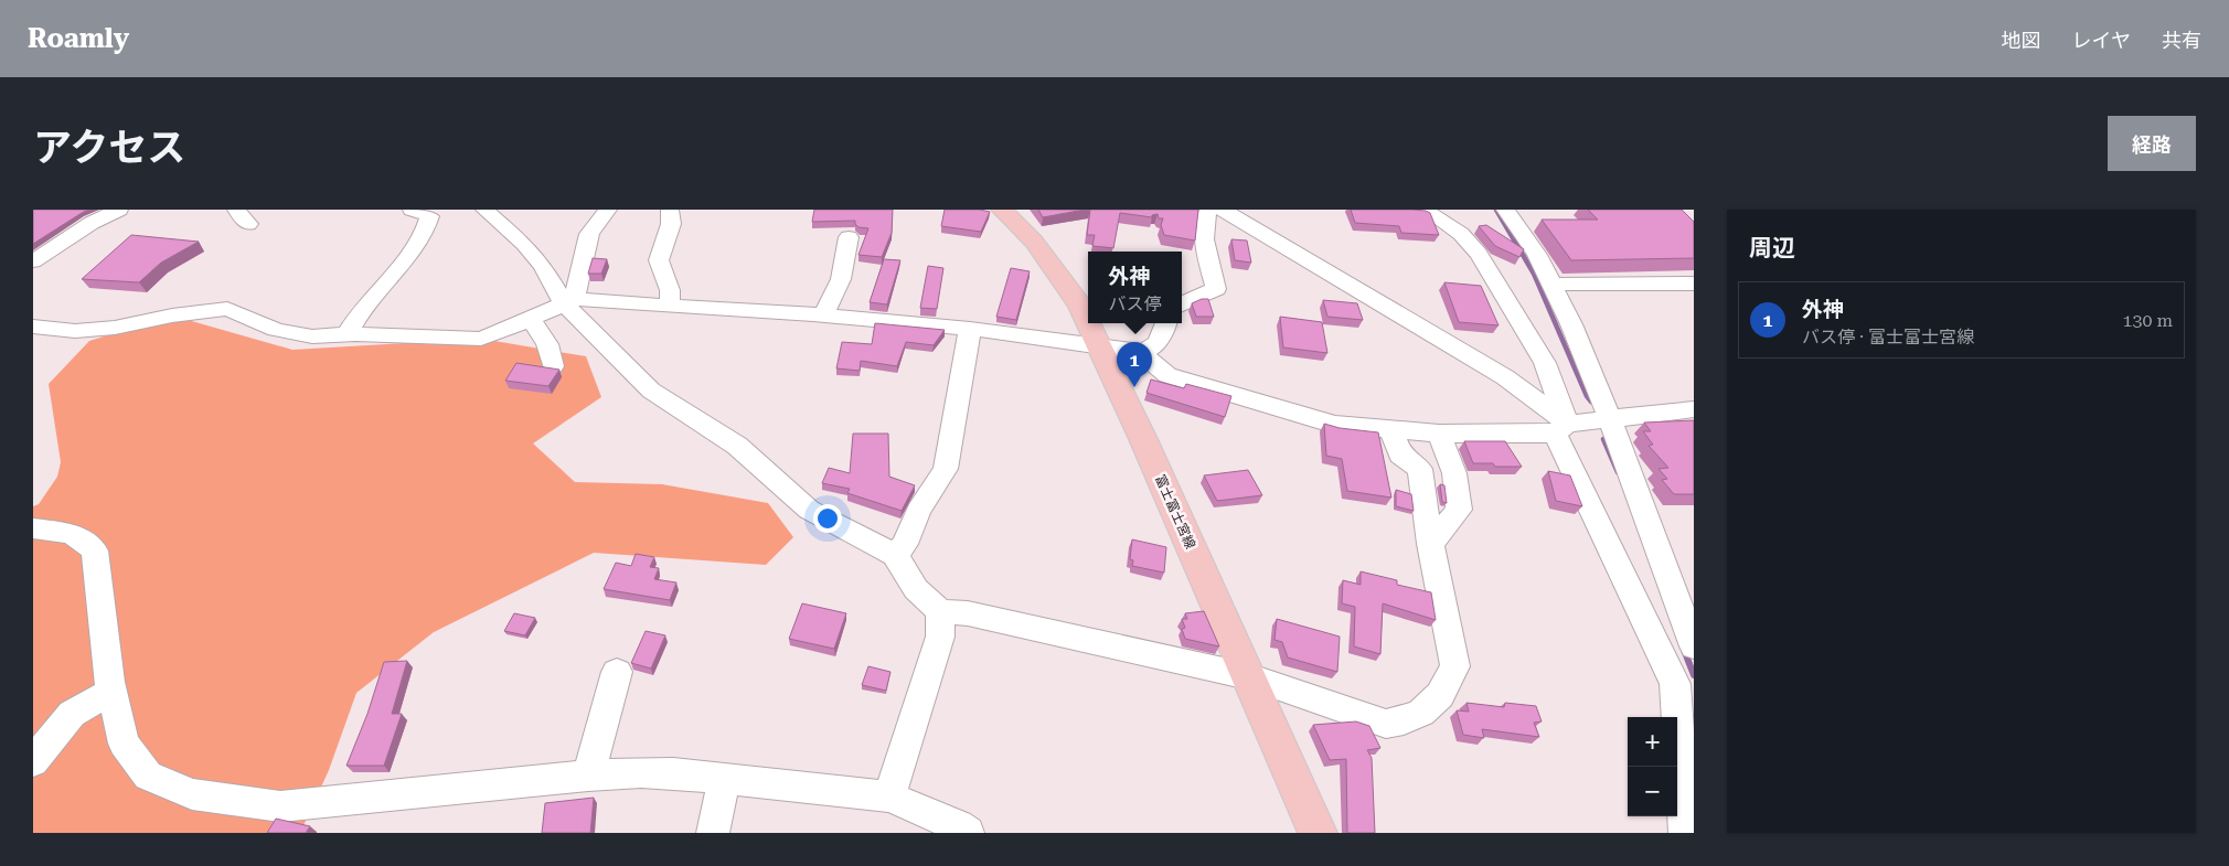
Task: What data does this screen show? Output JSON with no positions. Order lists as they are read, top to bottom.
{
  "streets": {
    "main road": ["富士富士宮線"]
  },
  "page": {
    "header": "Roamly",
    "nav": ["地図", "レイヤ", "共有"],
    "title": "アクセス",
    "buttons": "経路",
    "heading": "周辺",
    "popup": ["外神", "バス停"],
    "list": [
      {
        "mark": "1",
        "name": "外神",
        "note": "バス停 · 富士富士宮線",
        "value": "130 m"
      }
    ],
    "pins": "1",
    "map_buttons": ["+", "−"]
  }
}
